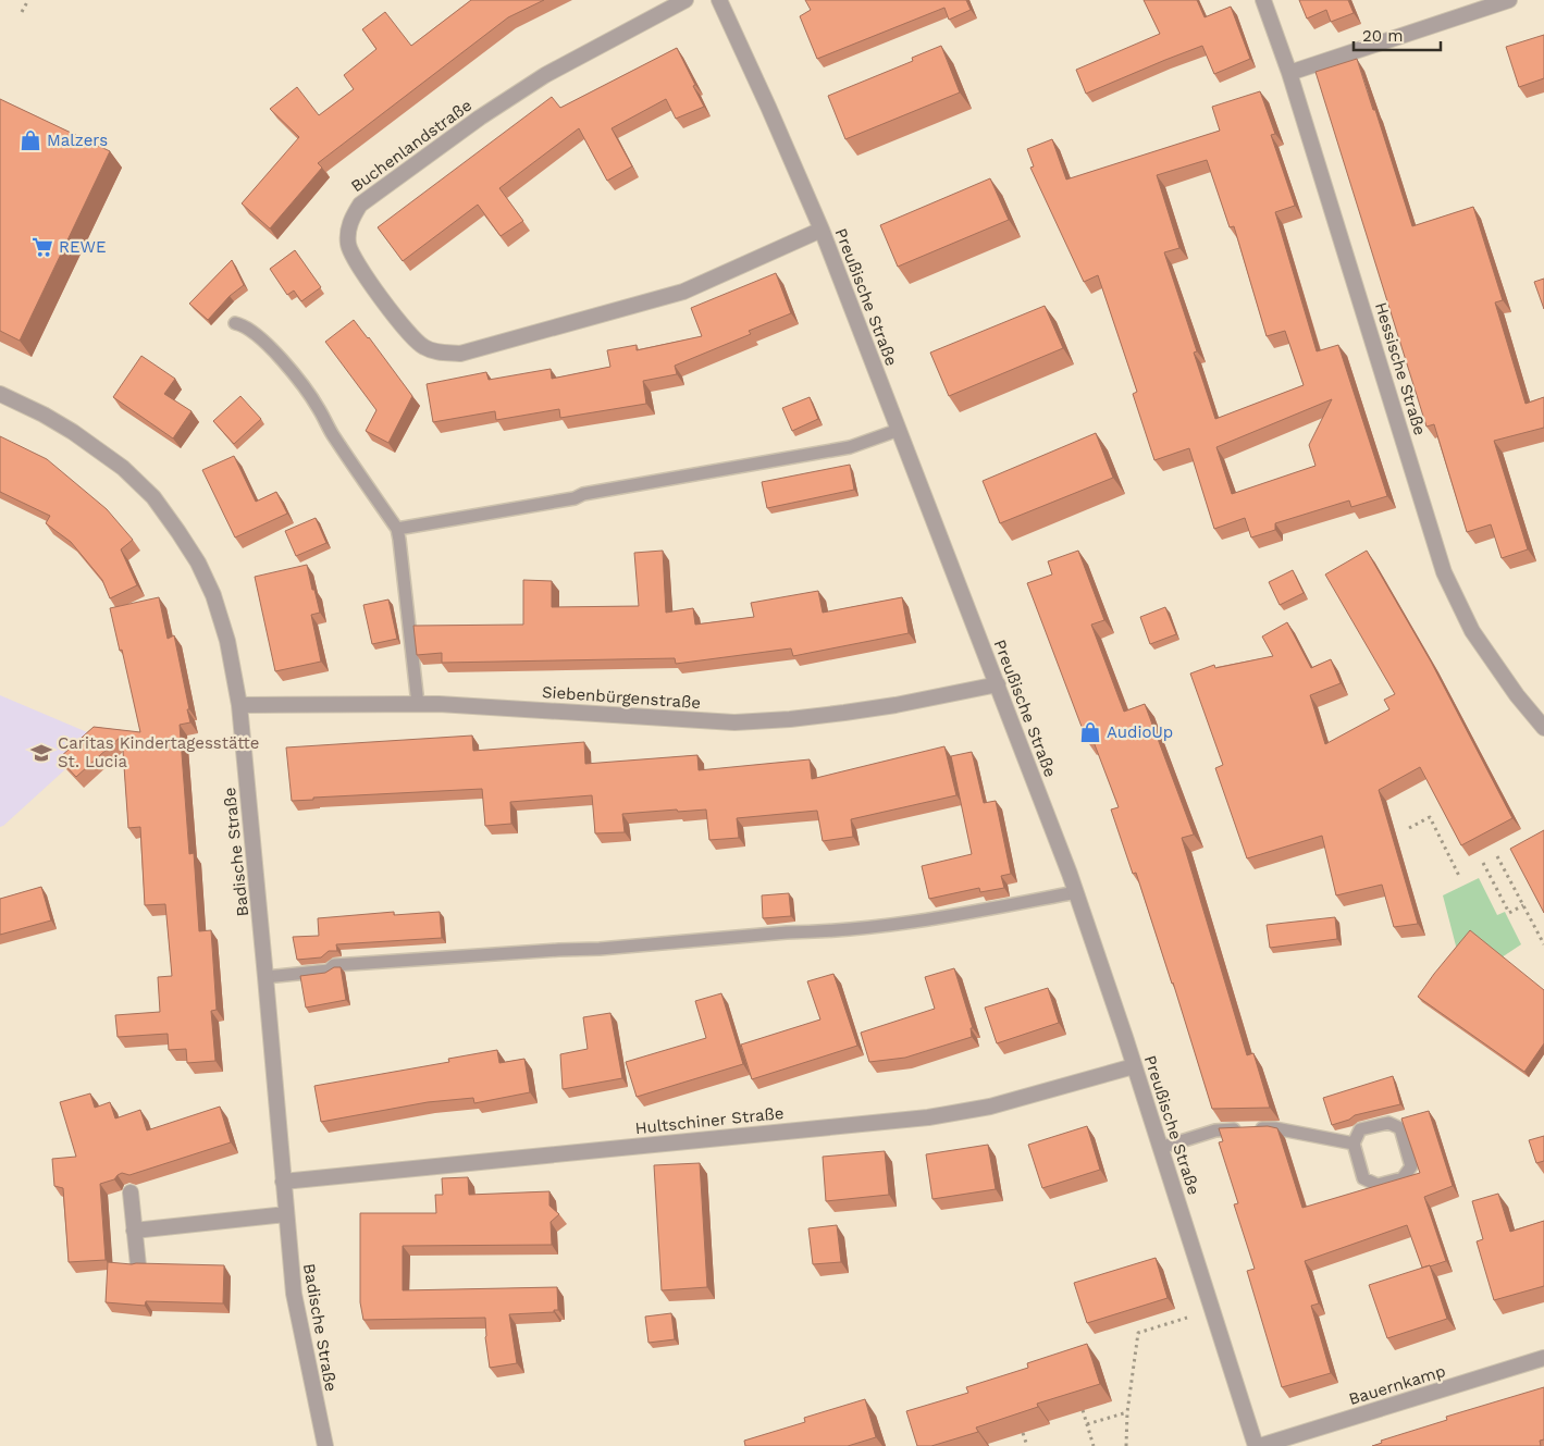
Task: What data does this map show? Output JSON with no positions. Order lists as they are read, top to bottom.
{
  "streets": {
    "street": [
      "Buchenlandstraße",
      "Preußische Straße",
      "Hessische Straße",
      "Siebenbürgenstraße",
      "Badische Straße",
      "Hultschiner Straße",
      "Bauernkamp"
    ]
  },
  "crossings": [
    ["Buchenlandstraße", "Preußische Straße"],
    ["Preußische Straße", "Siebenbürgenstraße"],
    ["Preußische Straße", "Hultschiner Straße"],
    ["Siebenbürgenstraße", "Badische Straße"],
    ["Badische Straße", "Hultschiner Straße"]
  ],
  "places": {
    "shop": ["Malzers", "AudioUp"],
    "supermarket": ["REWE"],
    "school or university": ["Caritas Kindertagesstätte St. Lucia"]
  },
  "scale_bar": "20 m"
}
